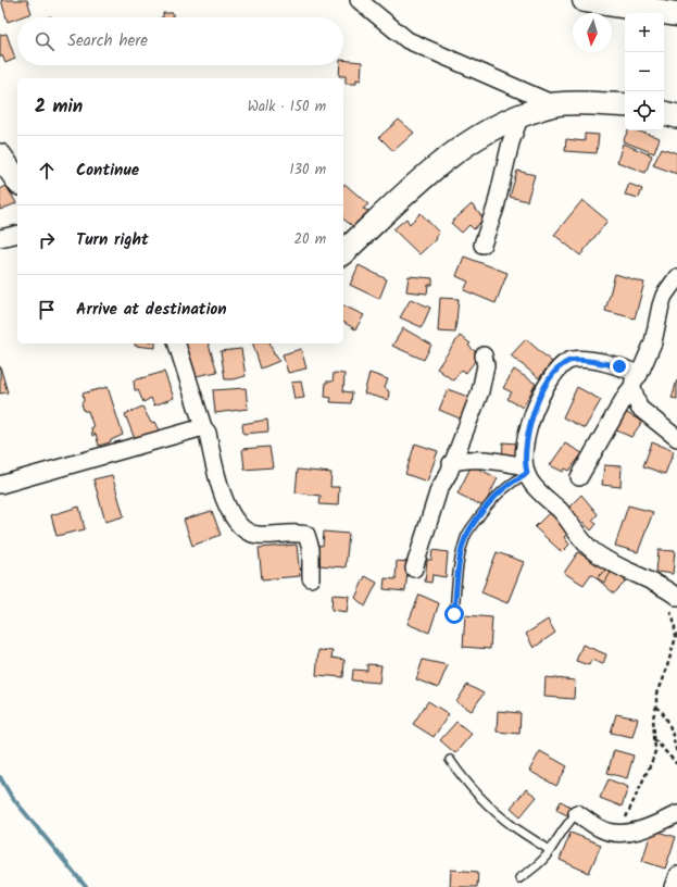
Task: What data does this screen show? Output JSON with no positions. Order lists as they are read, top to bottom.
{
  "north": "bottom",
  "page": {
    "map_buttons": ["+", "−"],
    "search": "Search here",
    "heading": ["2 min", "Walk · 150 m"],
    "list": [
      ["Continue", "130 m"],
      ["Turn right", "20 m"],
      "Arrive at destination"
    ]
  }
}
